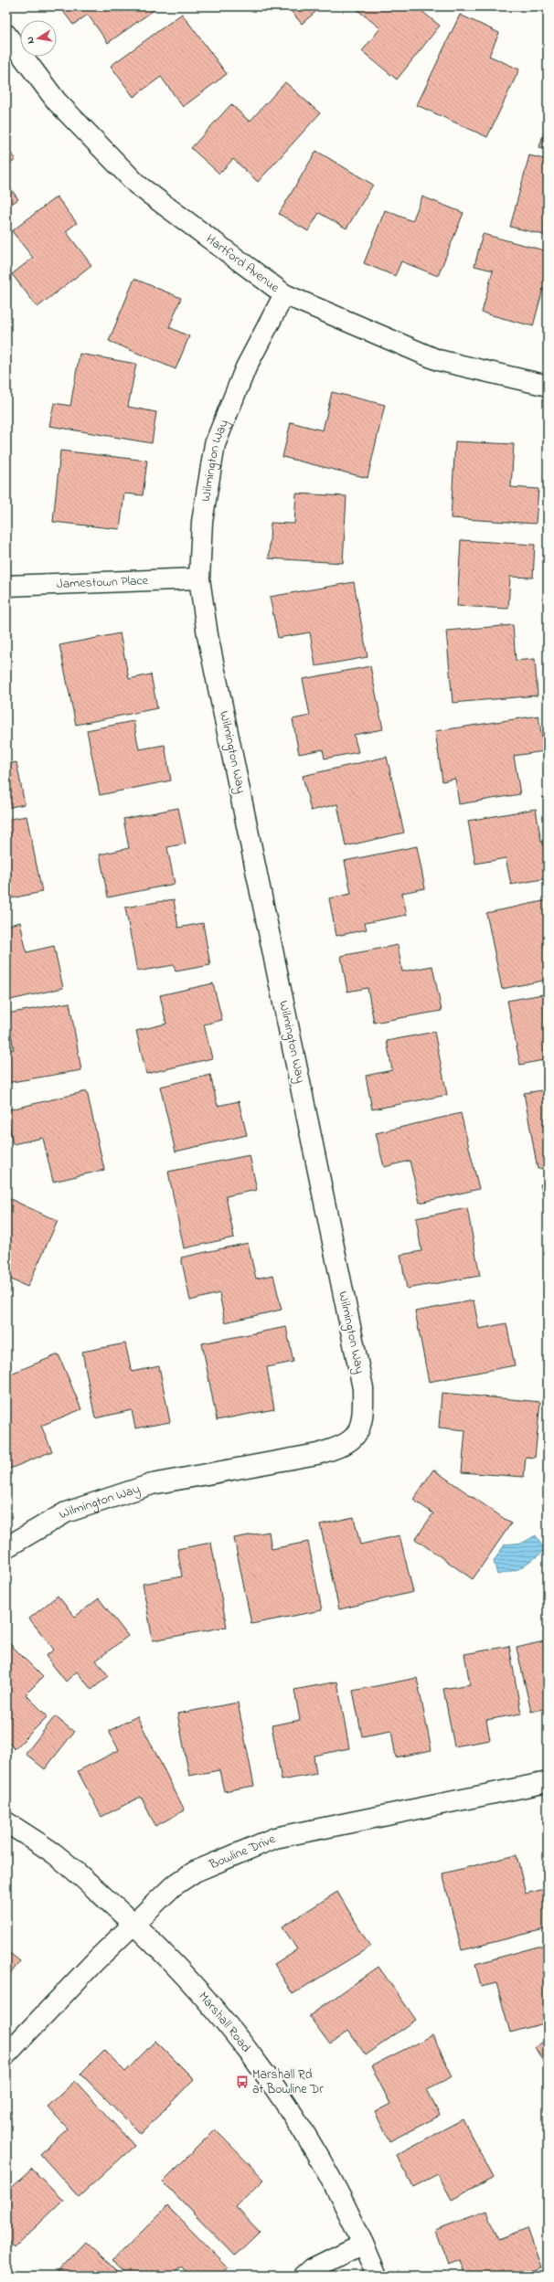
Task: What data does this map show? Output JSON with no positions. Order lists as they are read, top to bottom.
{
  "streets": {
    "street": [
      "Hartford Avenue",
      "Wilmington Way",
      "Jamestown Place",
      "Bowline Drive",
      "Marshall Road"
    ]
  },
  "crossings": [
    ["Hartford Avenue", "Wilmington Way"],
    ["Wilmington Way", "Jamestown Place"],
    ["Bowline Drive", "Marshall Road"]
  ],
  "places": {
    "bus stop": ["Marshall Rd at Bowline Dr"]
  },
  "north": "left"
}
